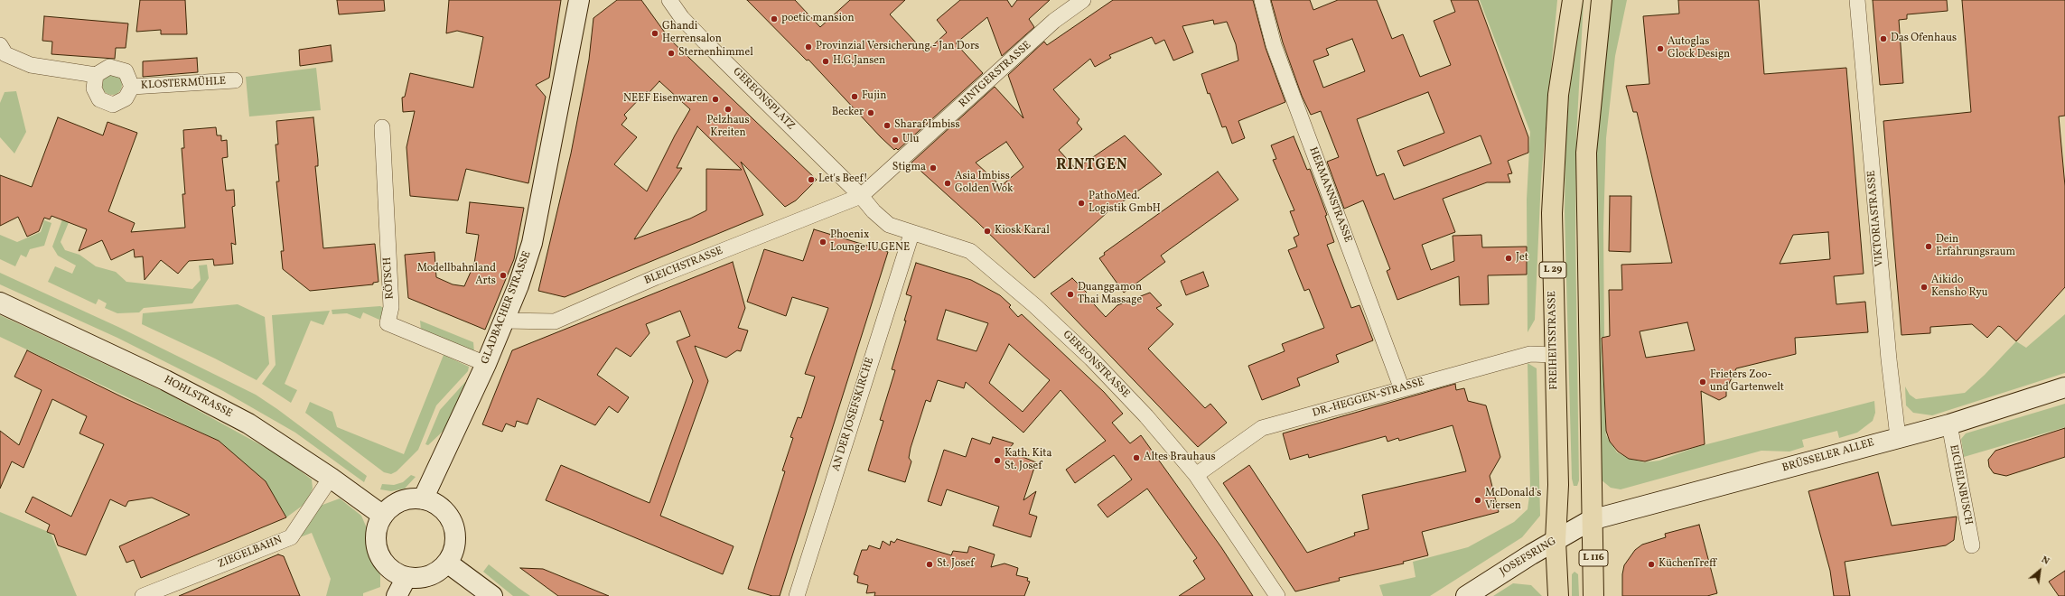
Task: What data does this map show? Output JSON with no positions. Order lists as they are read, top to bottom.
{
  "streets": {
    "main road": [
      "L 29",
      "GLADBACHER STRASSE",
      "FREIHEITSSTRASSE",
      "HOHLSTRASSE",
      "BRÜSSELER ALLEE",
      "JOSEFSRING",
      "L 116"
    ],
    "street": [
      "RINTGERSTRASSE",
      "KLOSTERMÜHLE",
      "GEREONSPLATZ",
      "HERMANNSTRASSE",
      "VIKTORIASTRASSE",
      "BLEICHSTRASSE",
      "RÖTSCH",
      "GEREONSTRASSE",
      "DR.-HEGGEN-STRASSE",
      "AN DER JOSEFSKIRCHE",
      "EICHELNBUSCH",
      "ZIEGELBAHN"
    ]
  },
  "crossings": [
    ["RINTGERSTRASSE", "GEREONSPLATZ"],
    ["RINTGERSTRASSE", "BLEICHSTRASSE"],
    ["RINTGERSTRASSE", "GEREONSTRASSE"],
    ["GEREONSPLATZ", "BLEICHSTRASSE"],
    ["GEREONSPLATZ", "GEREONSTRASSE"],
    ["HERMANNSTRASSE", "DR.-HEGGEN-STRASSE"],
    ["VIKTORIASTRASSE", "BRÜSSELER ALLEE"],
    ["BLEICHSTRASSE", "GLADBACHER STRASSE"],
    ["BLEICHSTRASSE", "GEREONSTRASSE"],
    ["RÖTSCH", "GLADBACHER STRASSE"],
    ["GLADBACHER STRASSE", "HOHLSTRASSE"],
    ["FREIHEITSSTRASSE", "DR.-HEGGEN-STRASSE"],
    ["FREIHEITSSTRASSE", "JOSEFSRING"],
    ["GEREONSTRASSE", "DR.-HEGGEN-STRASSE"],
    ["GEREONSTRASSE", "AN DER JOSEFSKIRCHE"],
    ["HOHLSTRASSE", "ZIEGELBAHN"],
    ["BRÜSSELER ALLEE", "EICHELNBUSCH"],
    ["BRÜSSELER ALLEE", "JOSEFSRING"],
    ["BRÜSSELER ALLEE", "L 116"],
    ["JOSEFSRING", "L 116"]
  ],
  "districts": ["RINTGEN"],
  "places": [
    "poetic mansion",
    "Ghandi Herrensalon",
    "Das Ofenhaus",
    "Provinzial Versicherung - Jan Dors",
    "Autoglas Glock Design",
    "Sternenhimmel",
    "H.G.Jansen",
    "Fujin",
    "NEEF Eisenwaren",
    "Pelzhaus Kreiten",
    "Becker",
    "Sharaf Imbiss",
    "Ulu",
    "Stigma",
    "Let's Beef!",
    "Asia Imbiss Golden Wok",
    "PathoMed. Logistik GmbH",
    "Kiosk Karal",
    "Phoenix Lounge IU GENE",
    "Dein Erfahrungsraum",
    "Jet",
    "Modellbahnland Arts",
    "Aikido Kensho Ryu",
    "Duanggamon Thai Massage",
    "Frieters Zoo- und Gartenwelt",
    "Altes Brauhaus",
    "Kath. Kita St. Josef",
    "McDonald's Viersen",
    "St. Josef",
    "KüchenTreff"
  ],
  "north": "top right"
}
